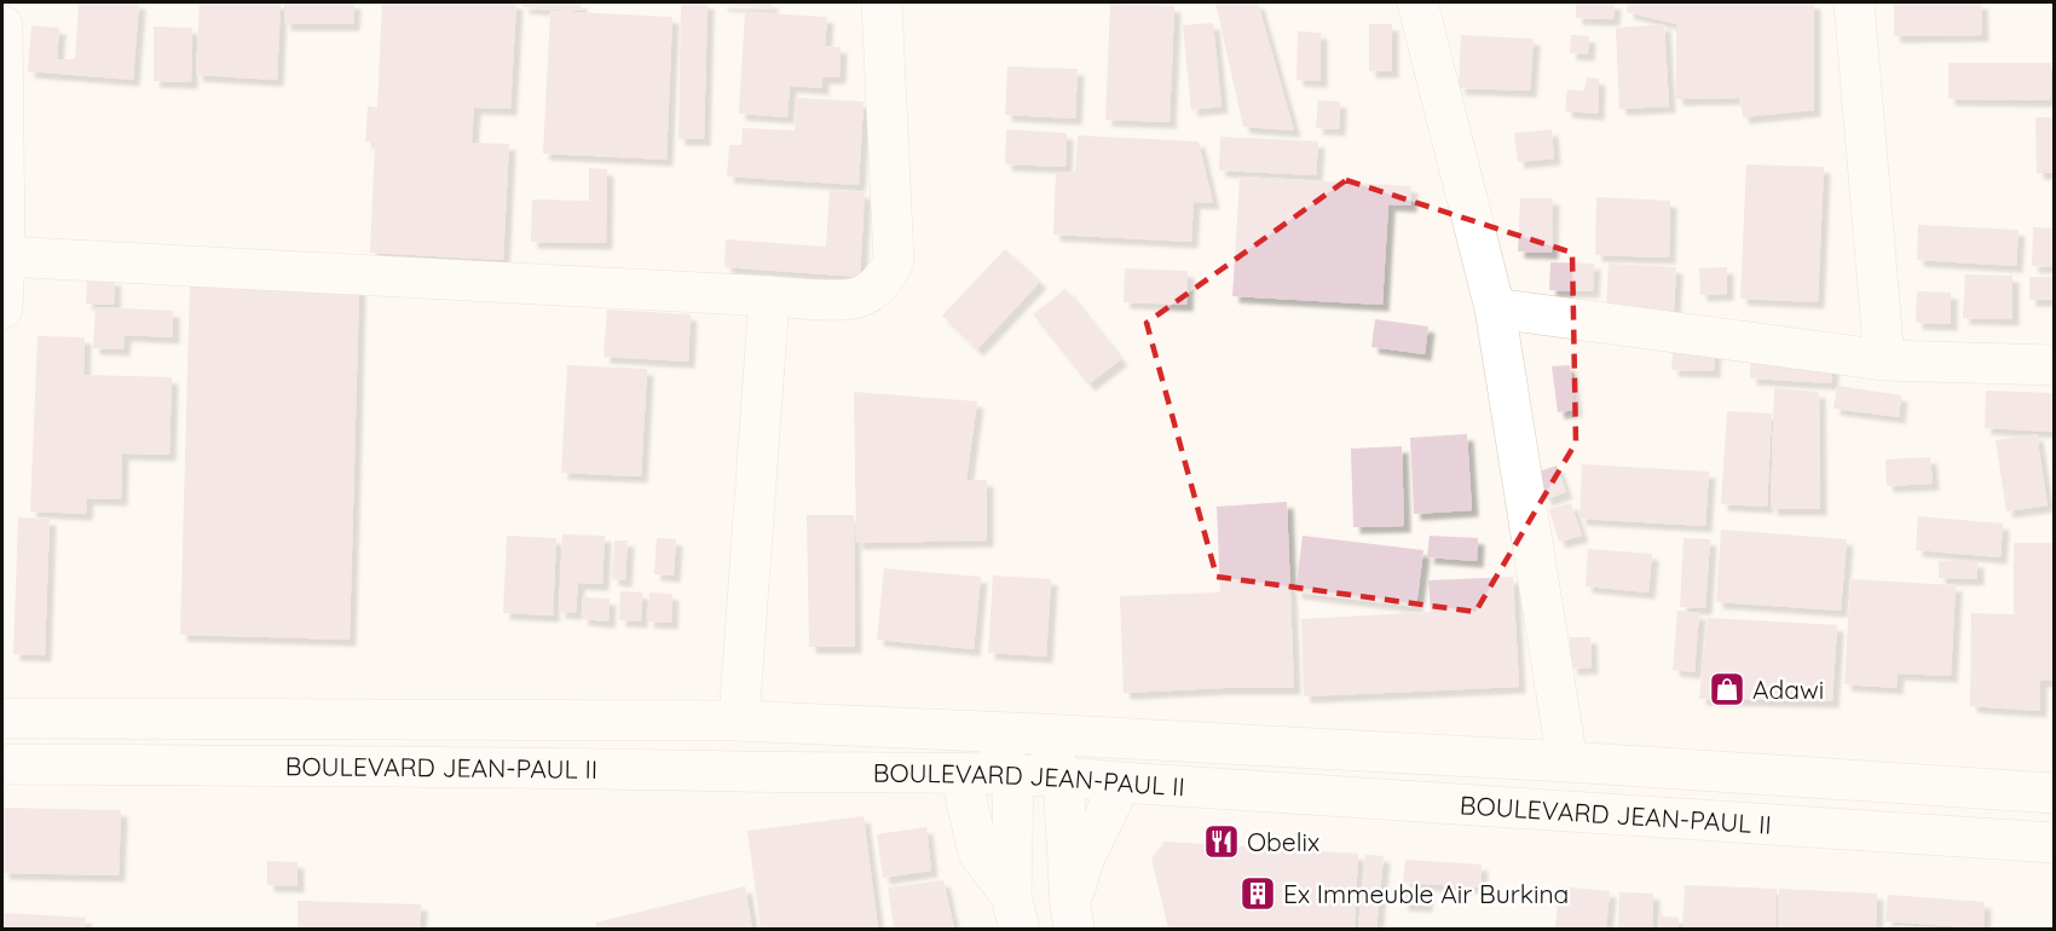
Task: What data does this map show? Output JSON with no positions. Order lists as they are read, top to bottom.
{
  "streets": {
    "main road": ["BOULEVARD JEAN-PAUL II"]
  },
  "places": {
    "shop": ["Adawi"],
    "restaurant": ["Obelix"],
    "building": ["Ex Immeuble Air Burkina"]
  }
}
